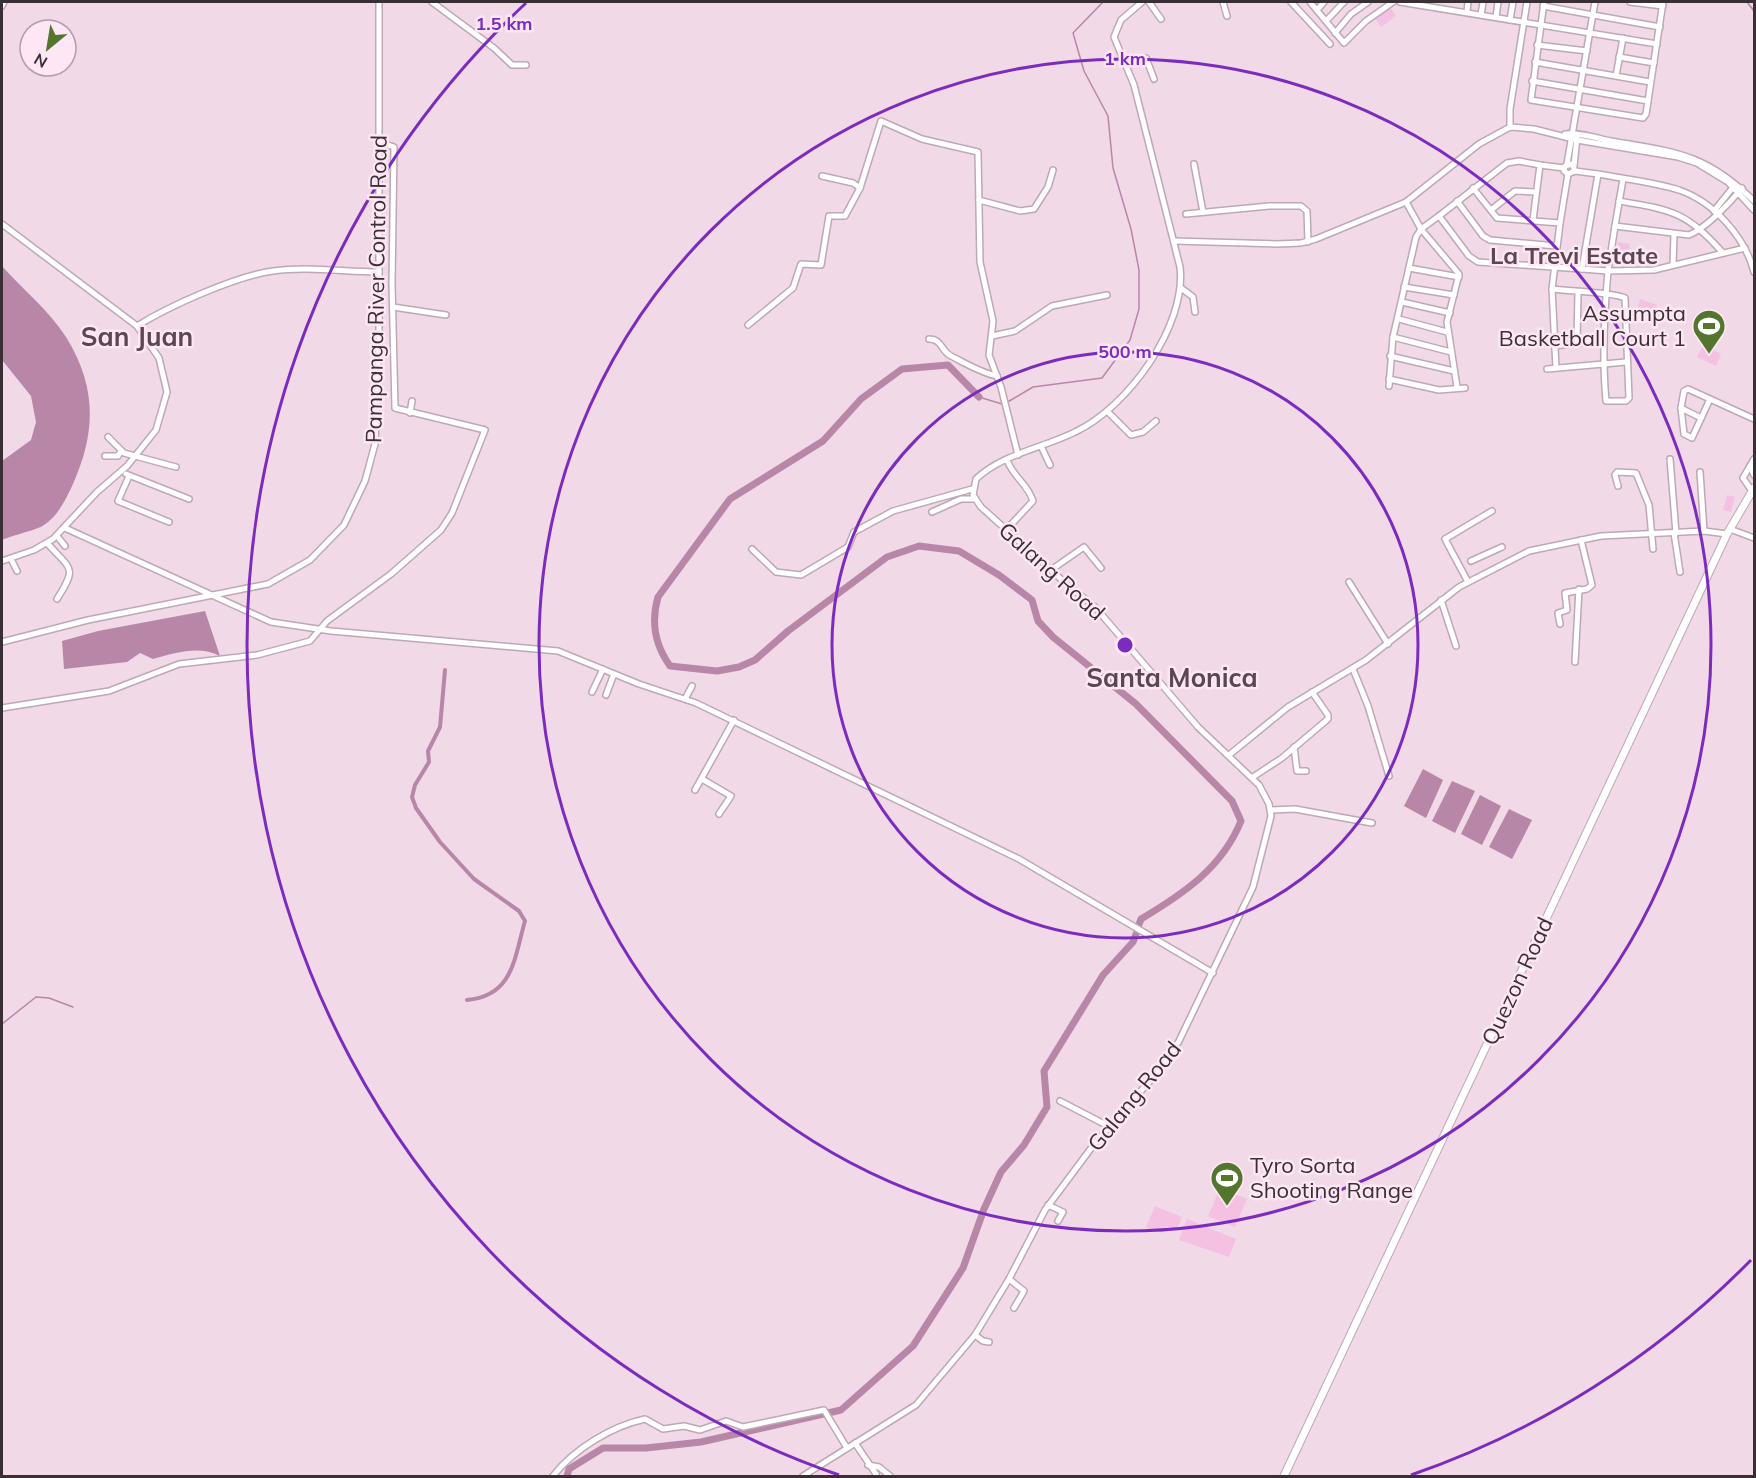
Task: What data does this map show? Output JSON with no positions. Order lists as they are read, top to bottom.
{
  "streets": {
    "main road": ["Quezon Road"],
    "street": ["Pampanga River Control Road", "Galang Road"]
  },
  "districts": ["La Trevi Estate", "San Juan", "Santa Monica"],
  "places": {
    "sports": ["Assumpta Basketball Court 1", "Tyro Sorta Shooting Range"]
  },
  "north": "bottom left",
  "rings": ["1.5 km", "1 km", "500 m"]
}
